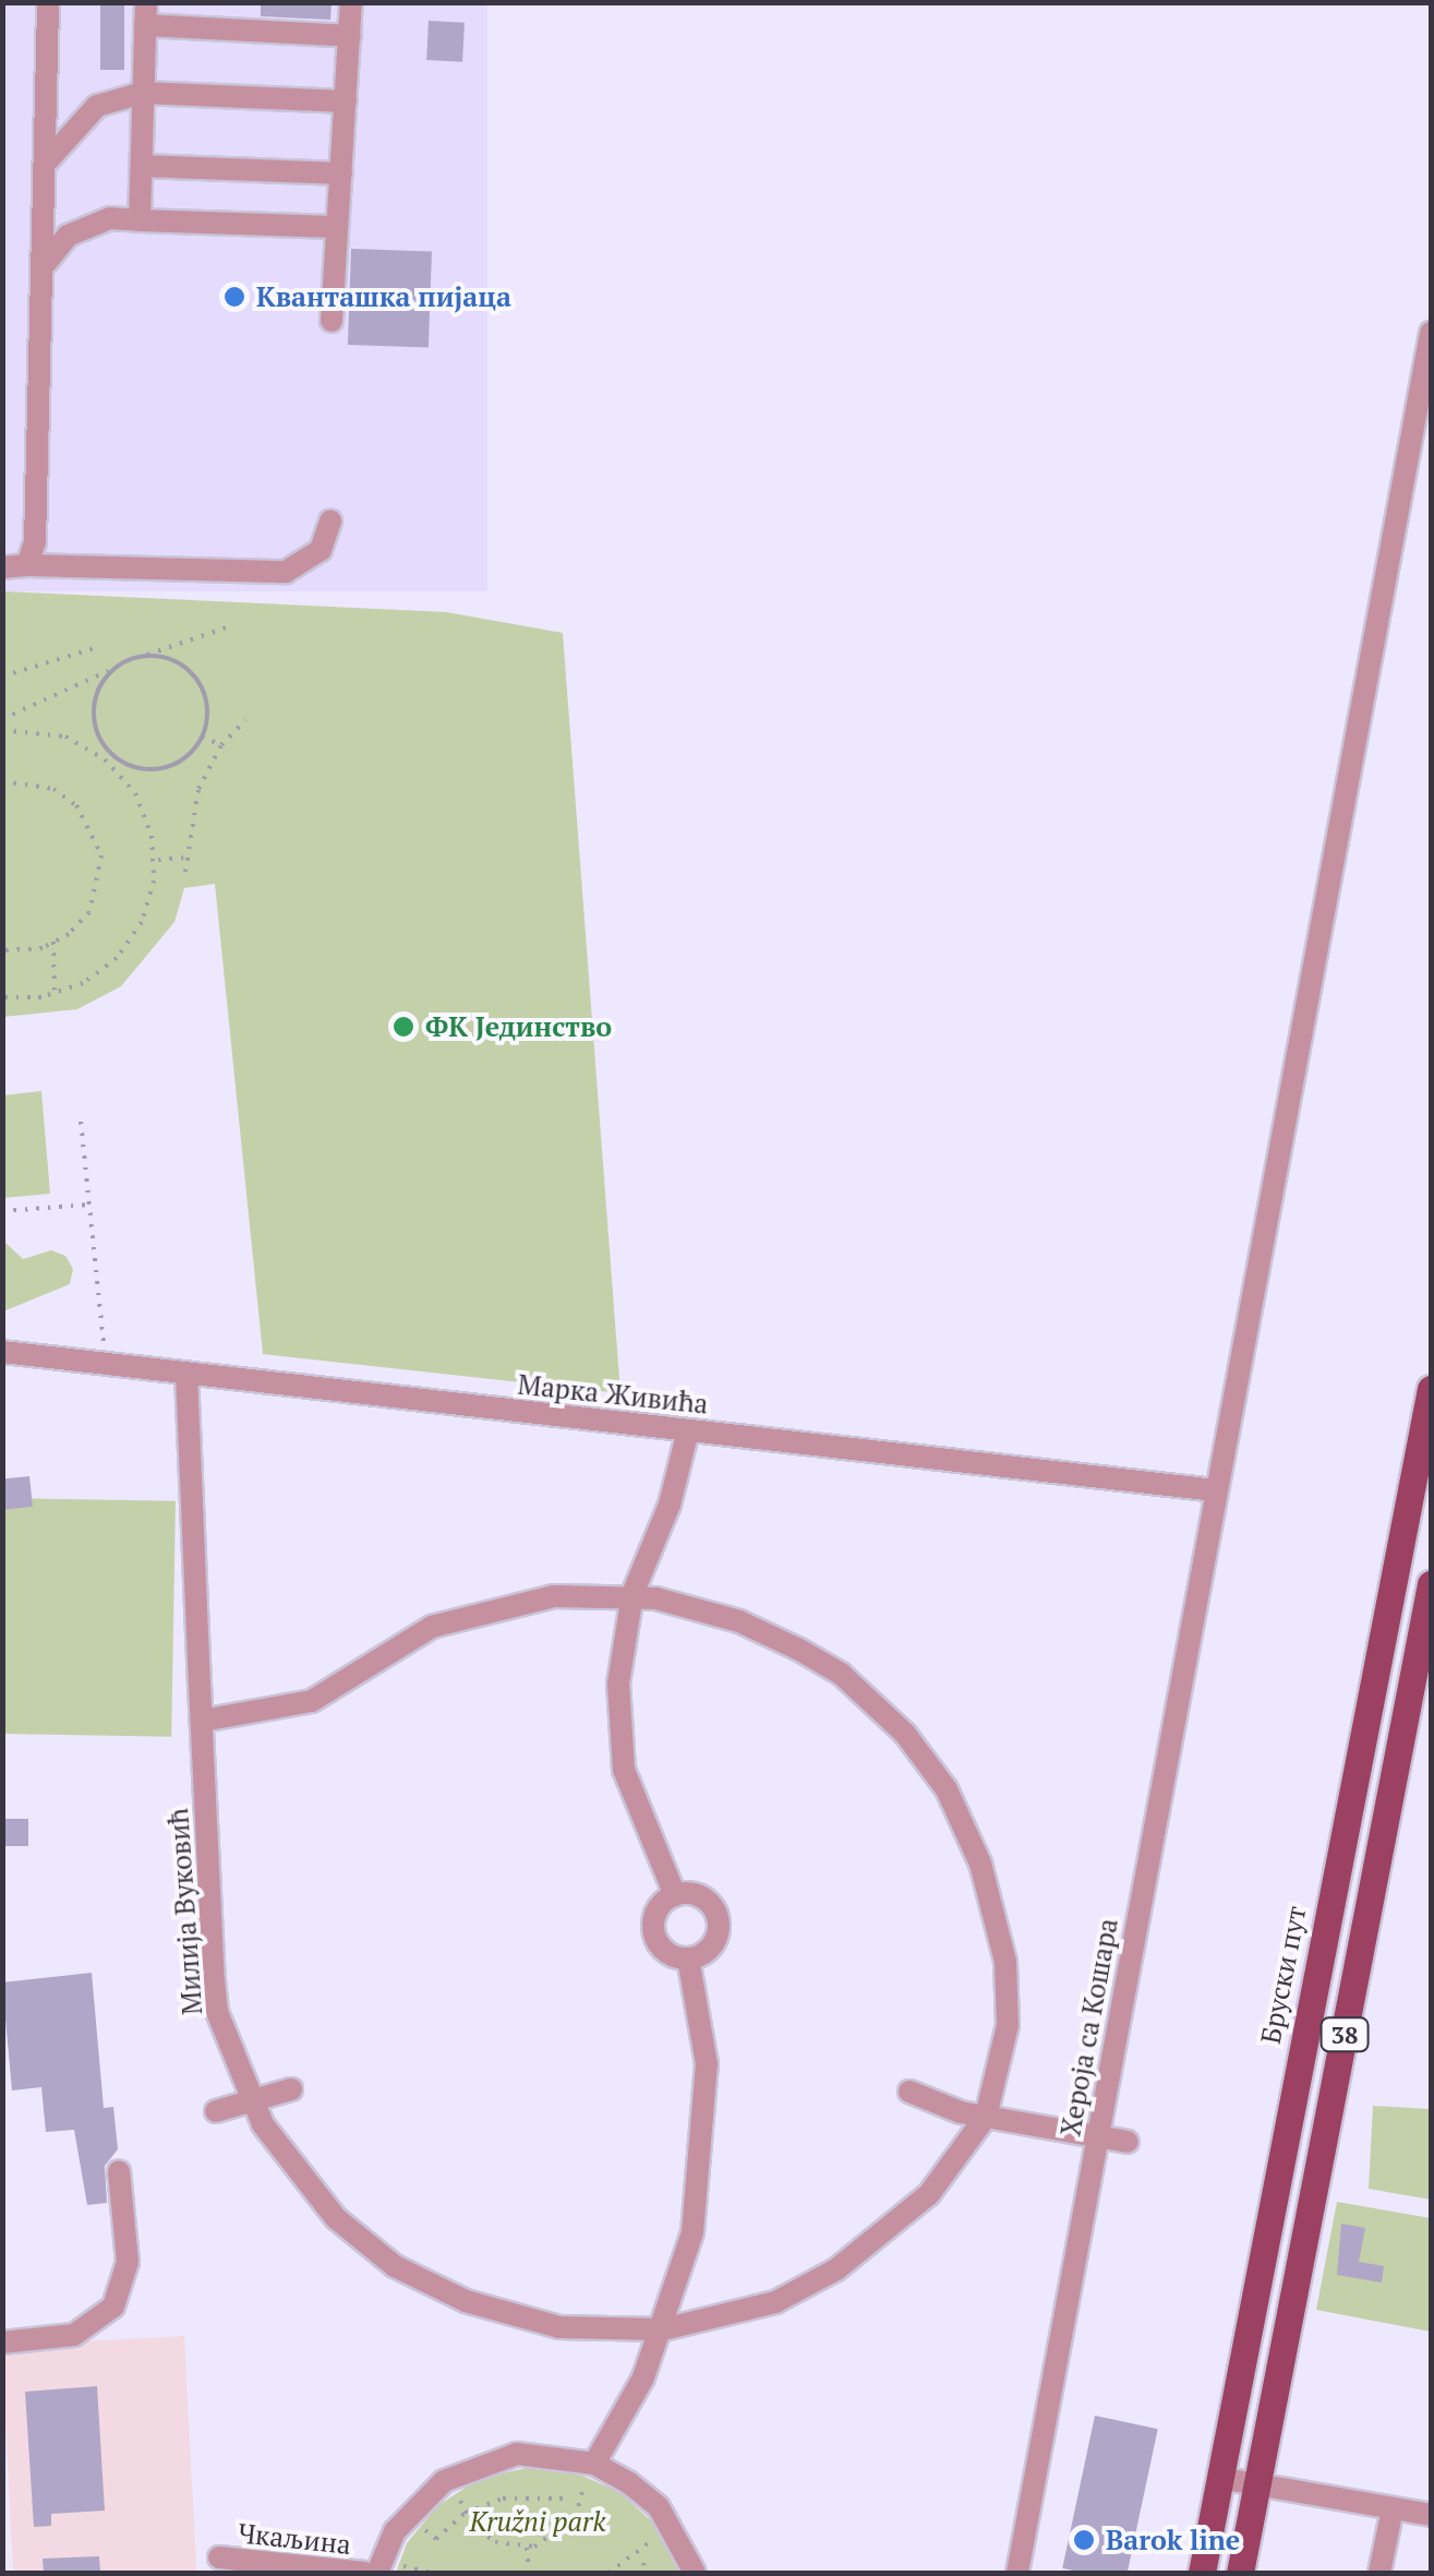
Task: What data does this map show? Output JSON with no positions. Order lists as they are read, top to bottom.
{
  "streets": {
    "main road": ["Бруски пут", "38"],
    "street": [
      "Марка Живића",
      "Милија Вуковић",
      "Хероја са Кошара",
      "Чкаљина"
    ]
  },
  "crossings": [
    ["Марка Живића", "Милија Вуковић"],
    ["Марка Живића", "Хероја са Кошара"]
  ],
  "parks": ["Kružni park"],
  "places": ["Кванташка пијаца", "ФК Јединство", "Barok line"]
}
